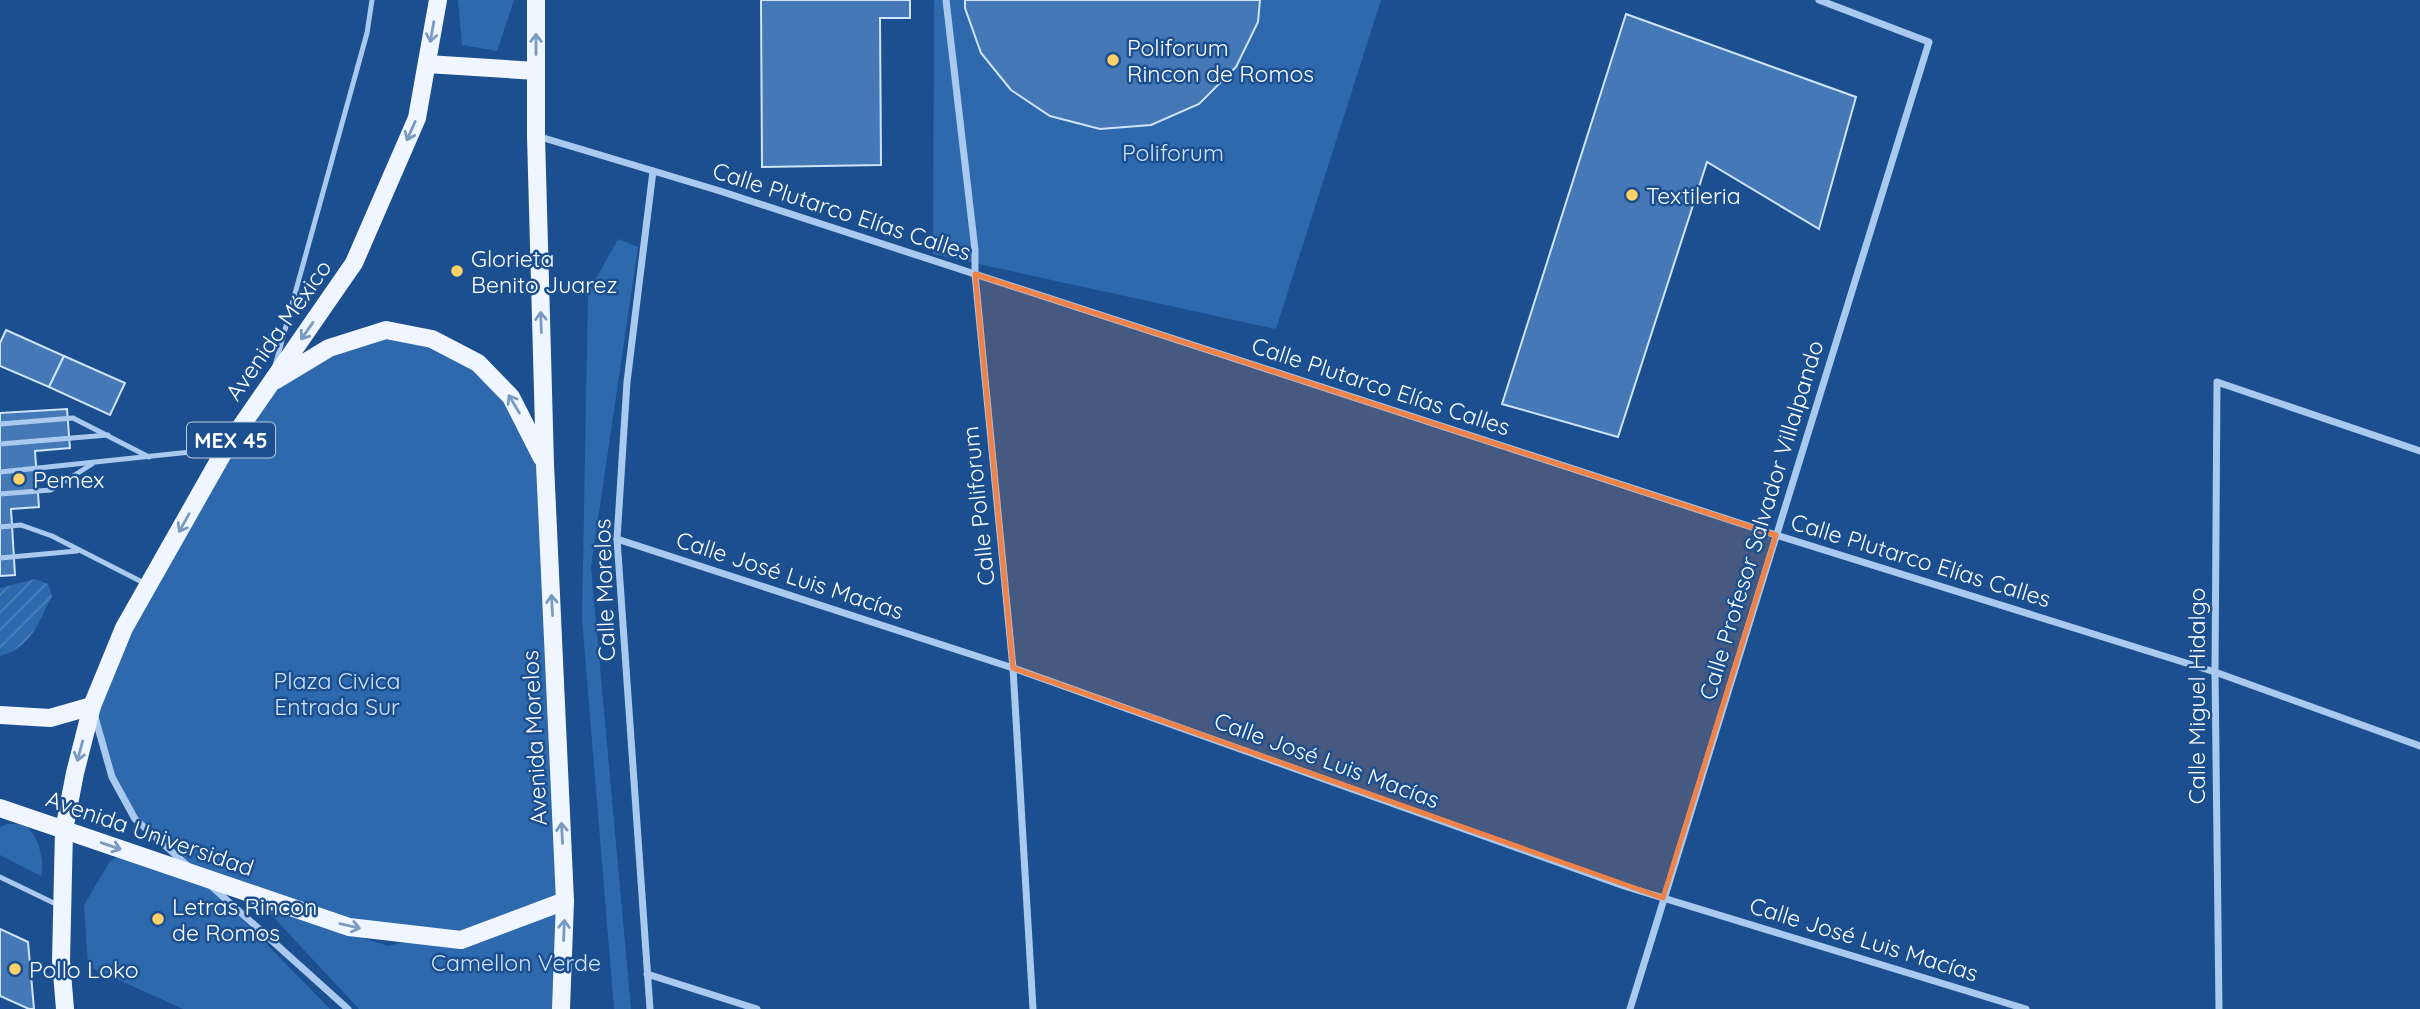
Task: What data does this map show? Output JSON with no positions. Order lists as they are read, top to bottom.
{
  "streets": {
    "main road": [
      "Avenida México",
      "MEX 45",
      "Avenida Morelos",
      "Avenida Universidad"
    ],
    "street": [
      "Calle Plutarco Elías Calles",
      "Calle Poliforum",
      "Calle Profesor Salvador Villalpando",
      "Calle José Luis Macías",
      "Calle Morelos",
      "Calle Miguel Hidalgo"
    ]
  },
  "crossings": [
    ["Calle Plutarco Elías Calles", "Calle Poliforum"],
    ["Calle Plutarco Elías Calles", "Calle Profesor Salvador Villalpando"],
    ["Calle Plutarco Elías Calles", "Calle Morelos"],
    ["Calle Plutarco Elías Calles", "Calle Miguel Hidalgo"],
    ["Avenida México", "MEX 45"],
    ["Avenida México", "Avenida Universidad"],
    ["MEX 45", "Avenida Universidad"],
    ["Calle Poliforum", "Calle José Luis Macías"],
    ["Calle Profesor Salvador Villalpando", "Calle José Luis Macías"],
    ["Calle José Luis Macías", "Calle Morelos"],
    ["Avenida Morelos", "Avenida Universidad"]
  ],
  "one_way": ["Avenida Morelos", "Avenida Universidad"],
  "parks": ["Poliforum", "Plaza Civica Entrada Sur", "Camellon Verde"],
  "places": [
    "Poliforum Rincon de Romos",
    "Textileria",
    "Glorieta Benito Juarez",
    "Pemex",
    "Letras Rincon de Romos",
    "Pollo Loko"
  ]
}
